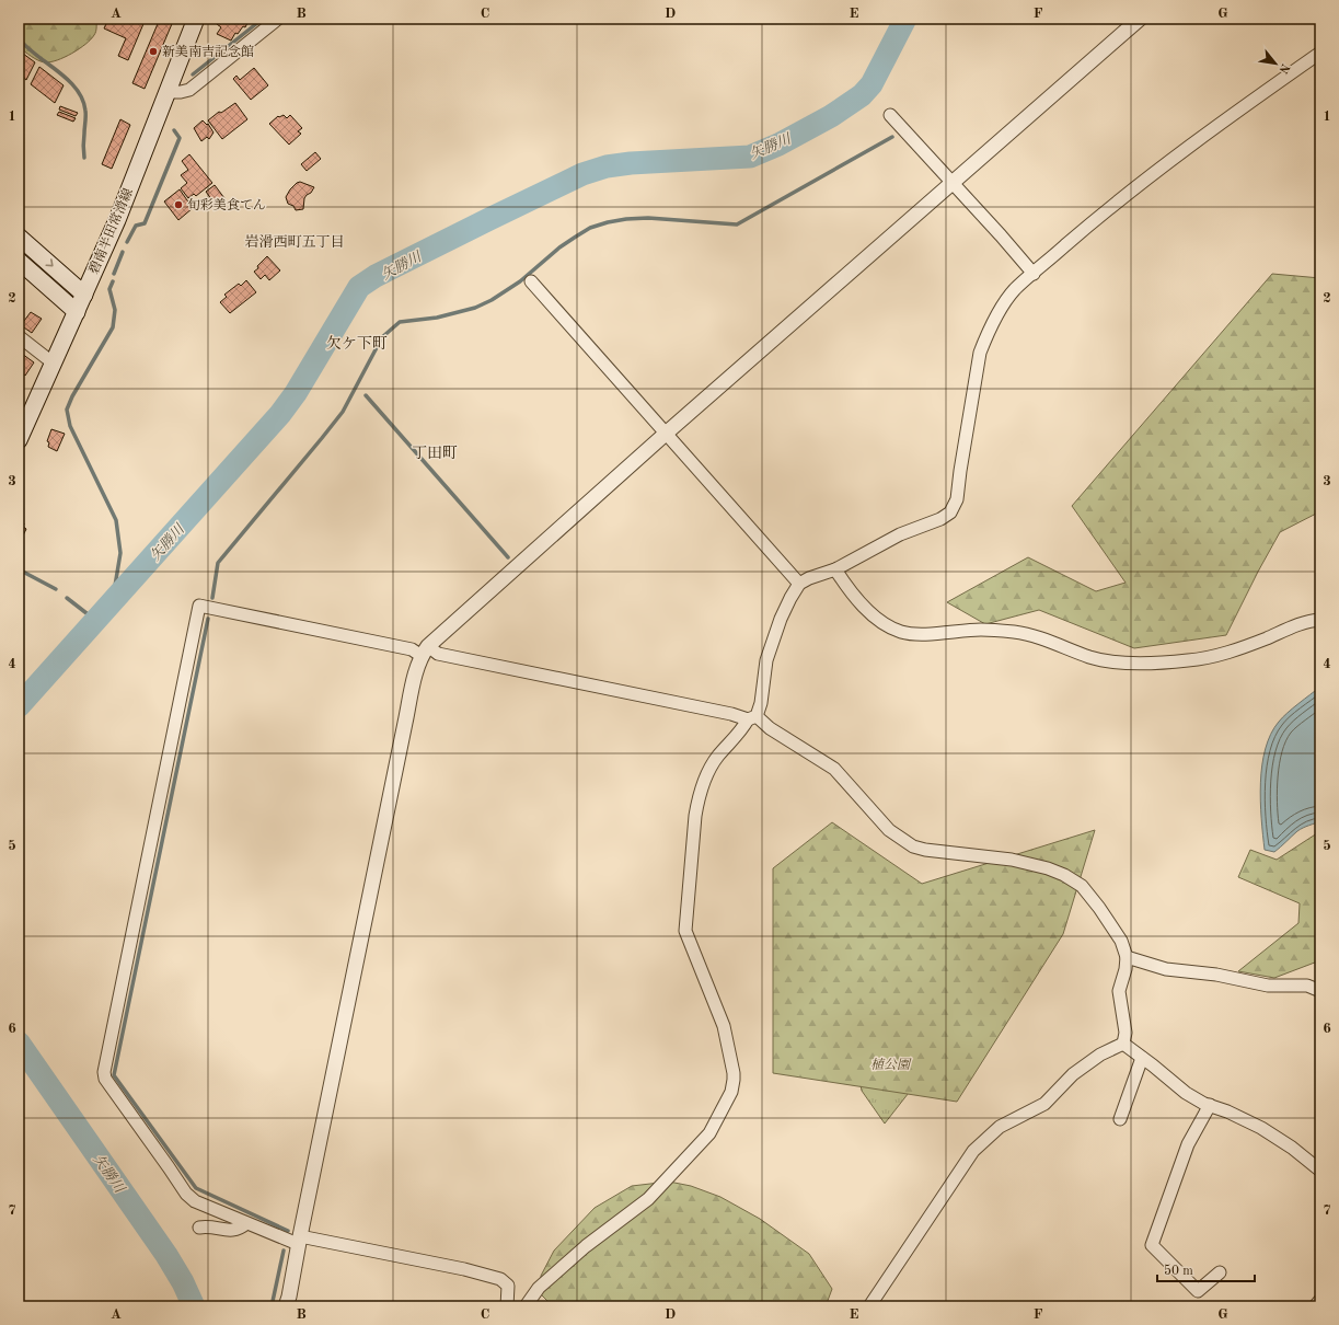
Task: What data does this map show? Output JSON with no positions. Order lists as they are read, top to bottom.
{
  "streets": {
    "main road": ["碧南半田常滑線"]
  },
  "districts": ["岩滑西町五丁目", "欠ケ下町", "丁田町"],
  "water": ["矢勝川"],
  "parks": ["植公園"],
  "places": ["新美南吉記念館", "旬彩美食てん"],
  "scale_bar": "50 m",
  "north": "bottom right",
  "grid": {
    "columns": [
      "A",
      "B",
      "C",
      "D",
      "E",
      "F",
      "G"
    ],
    "rows": [
      "1",
      "2",
      "3",
      "4",
      "5",
      "6",
      "7"
    ]
  }
}
